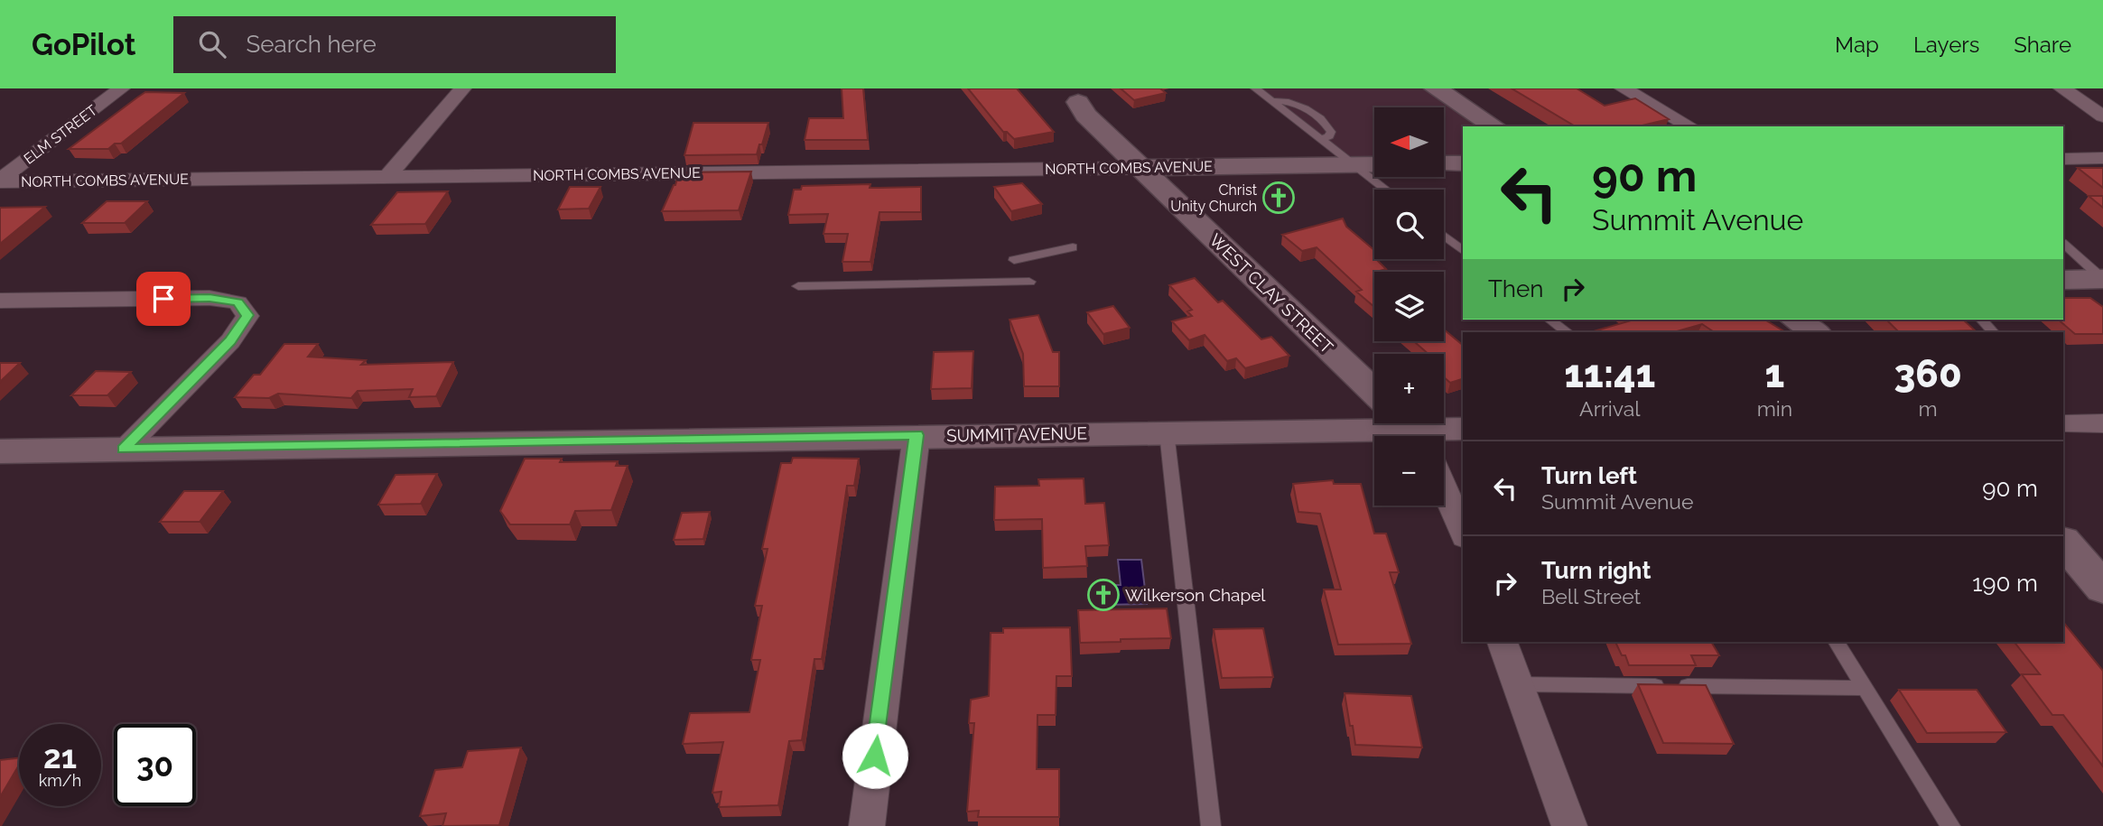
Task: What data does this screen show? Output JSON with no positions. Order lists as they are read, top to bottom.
{
  "streets": {
    "street": [
      "ELM STREET",
      "NORTH COMBS AVENUE",
      "WEST CLAY STREET",
      "SUMMIT AVENUE"
    ]
  },
  "crossings": [
    ["ELM STREET", "NORTH COMBS AVENUE"],
    ["NORTH COMBS AVENUE", "WEST CLAY STREET"]
  ],
  "places": {
    "church": ["Christ Unity Church", "Wilkerson Chapel"]
  },
  "north": "left",
  "page": {
    "header": "GoPilot",
    "search": "Search here",
    "nav": ["Map", "Layers", "Share"],
    "map_buttons": ["+", "−"],
    "turn": ["90 m", "Summit Avenue"],
    "then": "Then",
    "eta": [
      "11:41",
      "Arrival",
      "1",
      "min",
      "360",
      "m"
    ],
    "list": [
      {
        "name": "Turn left",
        "note": "Summit Avenue",
        "value": "90 m"
      },
      {
        "name": "Turn right",
        "note": "Bell Street",
        "value": "190 m"
      }
    ],
    "speed": "21 km/h",
    "limit": "30"
  }
}
